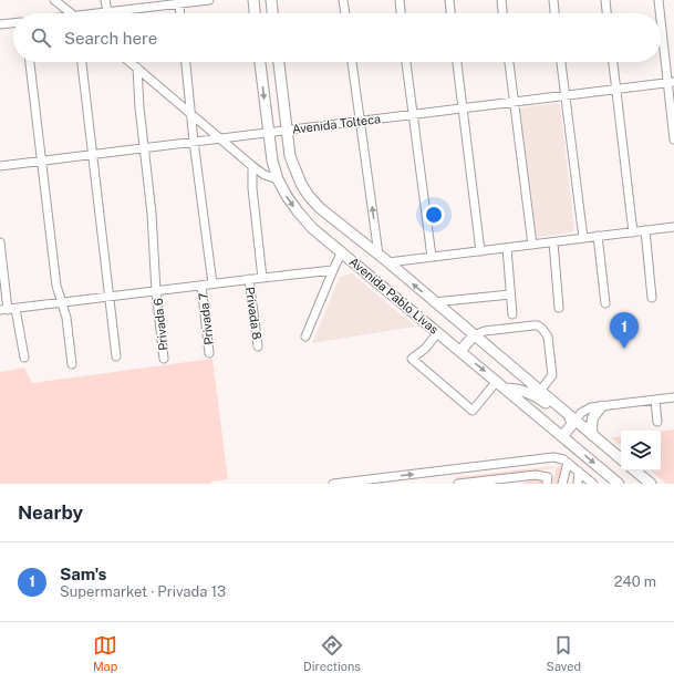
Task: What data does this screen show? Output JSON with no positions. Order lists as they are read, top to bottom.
{
  "streets": {
    "main road": ["Avenida Pablo Livas"],
    "street": [
      "Avenida Tolteca",
      "Privada 8",
      "Privada 7",
      "Privada 6"
    ]
  },
  "crossings": [
    ["Avenida Tolteca", "Avenida Pablo Livas"],
    ["Avenida Tolteca", "Privada 6"]
  ],
  "page": {
    "search": "Search here",
    "pins": "1",
    "heading": "Nearby",
    "list": [
      {
        "mark": "1",
        "name": "Sam's",
        "note": "Supermarket · Privada 13",
        "value": "240 m"
      }
    ],
    "nav": ["Map", "Directions", "Saved"]
  }
}
